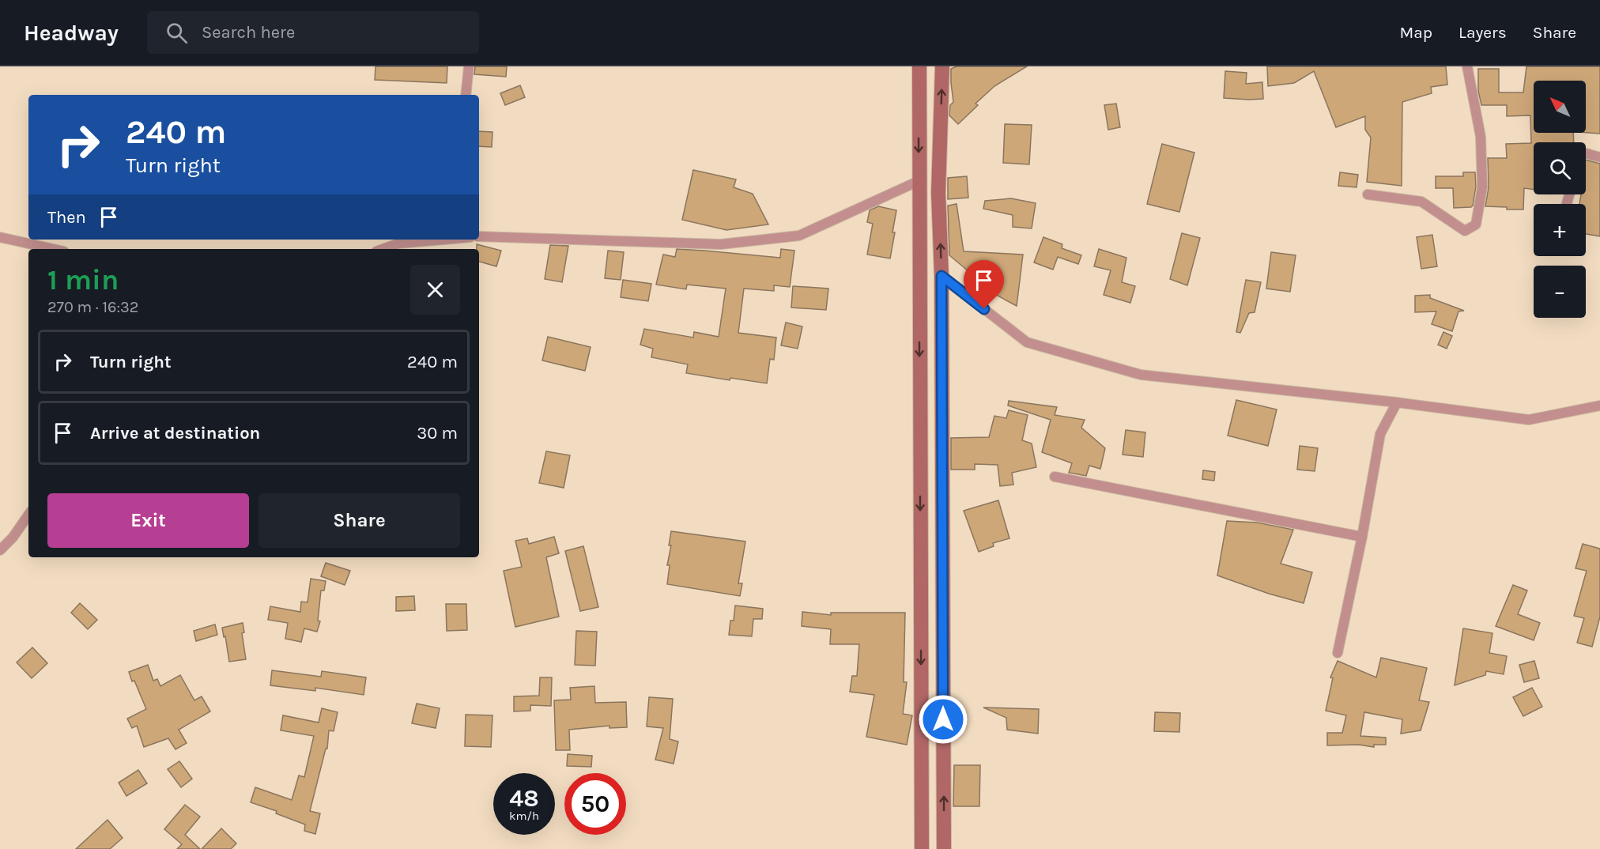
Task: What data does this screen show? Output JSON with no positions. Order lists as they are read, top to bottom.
{
  "north": "top left",
  "page": {
    "header": "Headway",
    "search": "Search here",
    "nav": ["Map", "Layers", "Share"],
    "map_buttons": ["+", "−"],
    "turn": ["240 m", "Turn right"],
    "then": "Then",
    "heading": ["1 min", "270 m · 16:32"],
    "list": [
      {
        "name": "Turn right",
        "value": "240 m"
      },
      {
        "name": "Arrive at destination",
        "value": "30 m"
      }
    ],
    "buttons": ["Exit", "Share"],
    "speed": "48 km/h",
    "limit": "50"
  }
}
